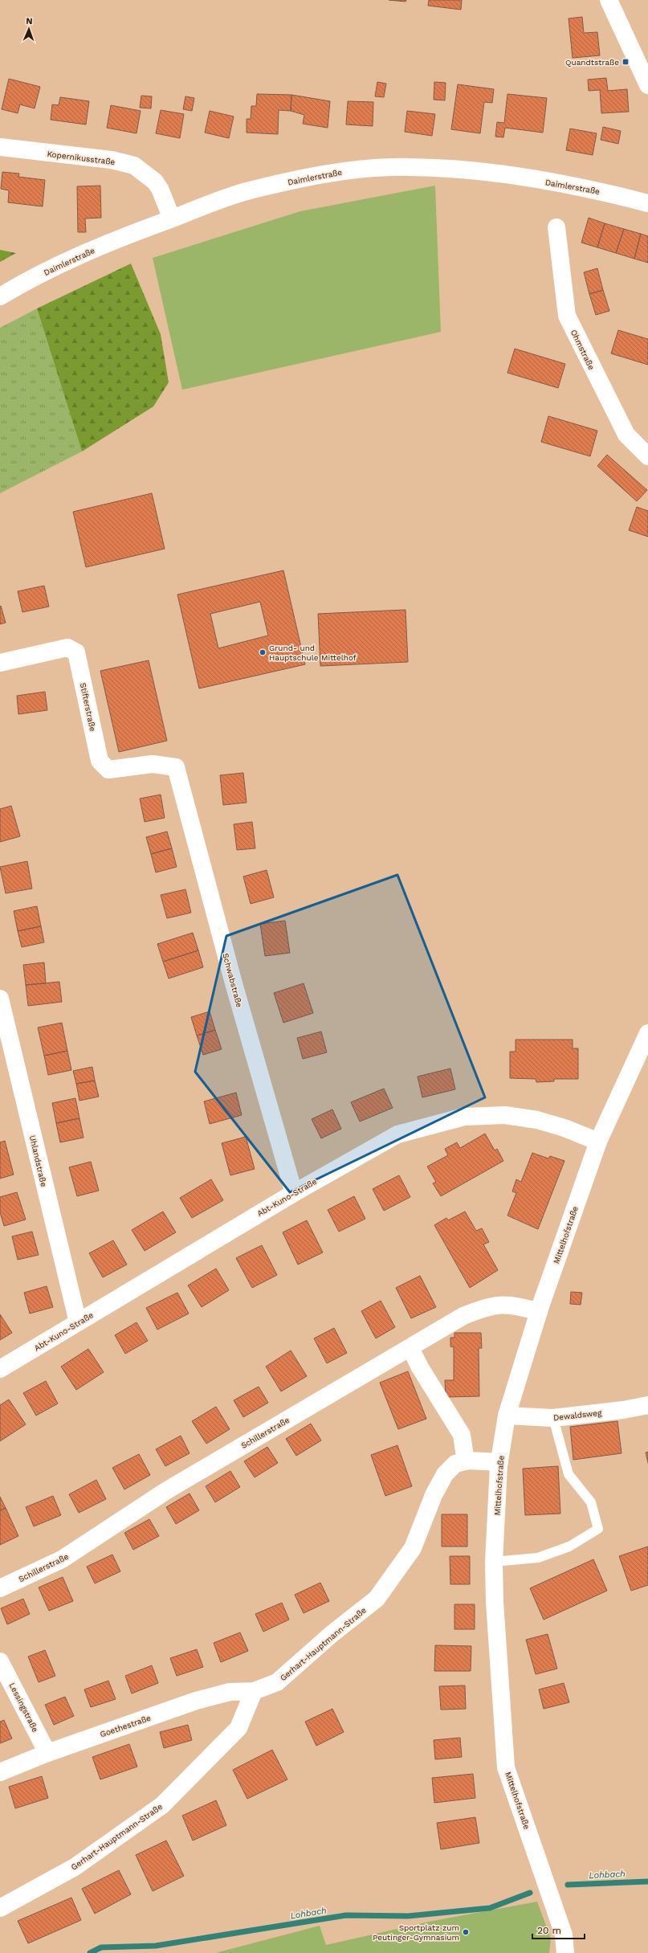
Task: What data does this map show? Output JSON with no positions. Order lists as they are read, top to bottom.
{
  "streets": {
    "street": [
      "Kopernikusstraße",
      "Daimlerstraße",
      "Ohmstraße",
      "Stifterstraße",
      "Schwabstraße",
      "Uhlandstraße",
      "Abt-Kuno-Straße",
      "Mittelhofstraße",
      "Dewaldsweg",
      "Schillerstraße",
      "Gerhart-Hauptmann-Straße",
      "Lessingstraße",
      "Goethestraße"
    ]
  },
  "crossings": [
    ["Kopernikusstraße", "Daimlerstraße"],
    ["Stifterstraße", "Schwabstraße"],
    ["Schwabstraße", "Abt-Kuno-Straße"],
    ["Uhlandstraße", "Abt-Kuno-Straße"],
    ["Abt-Kuno-Straße", "Mittelhofstraße"],
    ["Mittelhofstraße", "Dewaldsweg"],
    ["Mittelhofstraße", "Schillerstraße"],
    ["Mittelhofstraße", "Gerhart-Hauptmann-Straße"],
    ["Gerhart-Hauptmann-Straße", "Goethestraße"],
    ["Lessingstraße", "Goethestraße"]
  ],
  "water": ["Lohbach"],
  "places": {
    "transit": ["Quandtstraße"],
    "other": ["Grund- und Hauptschule Mittelhof", "Sportplatz zum Peutinger-Gymnasium"]
  },
  "scale_bar": "20 m",
  "north": "top"
}
